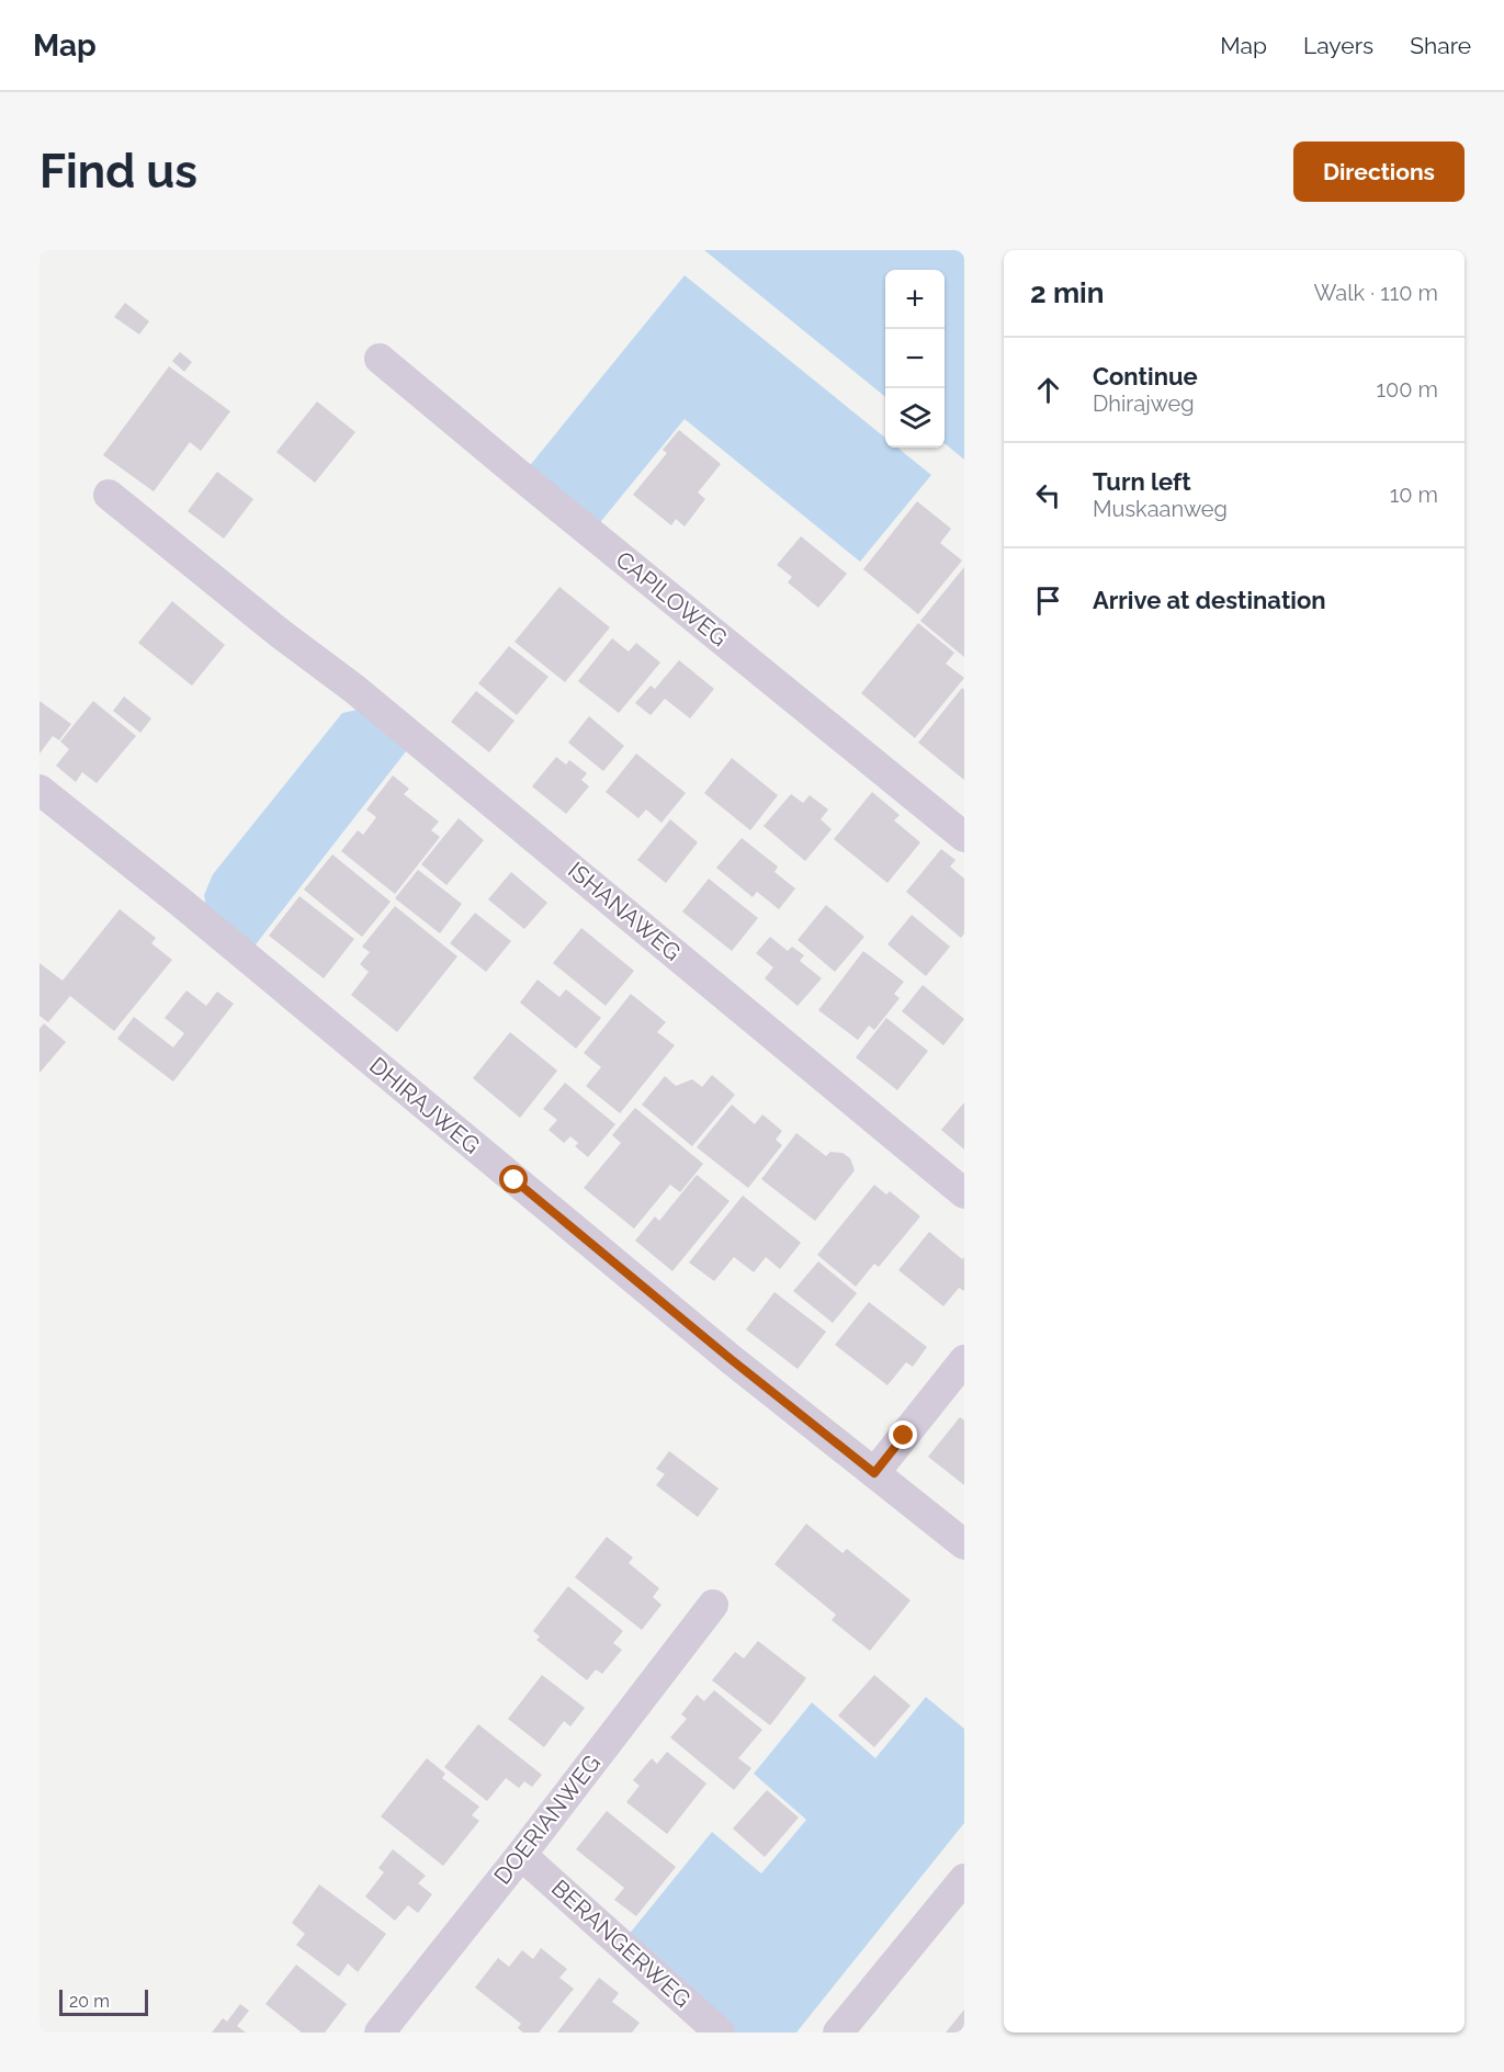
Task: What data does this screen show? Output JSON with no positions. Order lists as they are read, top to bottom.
{
  "streets": {
    "street": [
      "CAPILOWEG",
      "ISHANAWEG",
      "DHIRAJWEG",
      "DOERIANWEG",
      "BERANGERWEG"
    ]
  },
  "crossings": [
    ["DOERIANWEG", "BERANGERWEG"]
  ],
  "scale_bar": "20 m",
  "page": {
    "header": "Map",
    "nav": ["Map", "Layers", "Share"],
    "buttons": "Directions",
    "title": "Find us",
    "heading": ["2 min", "Walk · 110 m"],
    "map_buttons": ["+", "−"],
    "list": [
      ["Continue", "Dhirajweg", "100 m"],
      ["Turn left", "Muskaanweg", "10 m"],
      "Arrive at destination"
    ],
    "scale": "20 m"
  }
}
